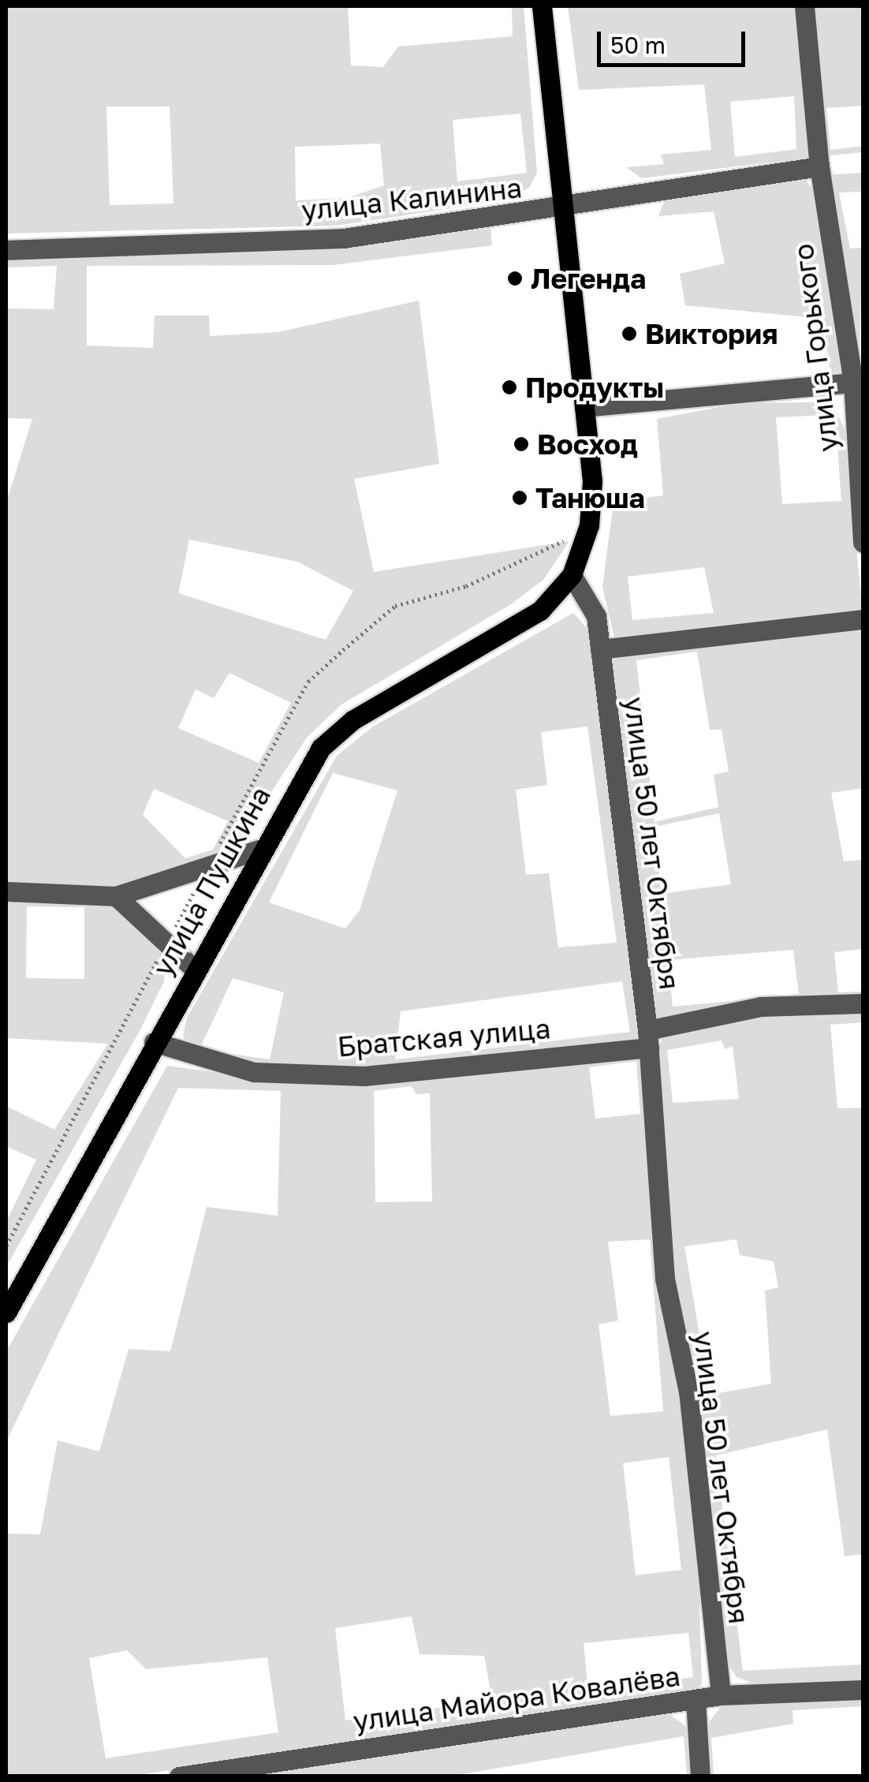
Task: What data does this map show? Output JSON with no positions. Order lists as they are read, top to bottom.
{
  "streets": {
    "main road": ["улица Пушкина"],
    "street": [
      "улица Калинина",
      "улица Горького",
      "улица 50 лет Октября",
      "Братская улица",
      "улица Майора Ковалёва"
    ]
  },
  "crossings": [
    ["улица Калинина", "улица Горького"],
    ["улица 50 лет Октября", "улица Пушкина"],
    ["улица 50 лет Октября", "Братская улица"],
    ["улица 50 лет Октября", "улица Майора Ковалёва"],
    ["улица Пушкина", "Братская улица"]
  ],
  "places": [
    "Легенда",
    "Виктория",
    "Продукты",
    "Восход",
    "Танюша"
  ],
  "scale_bar": "50 m"
}
